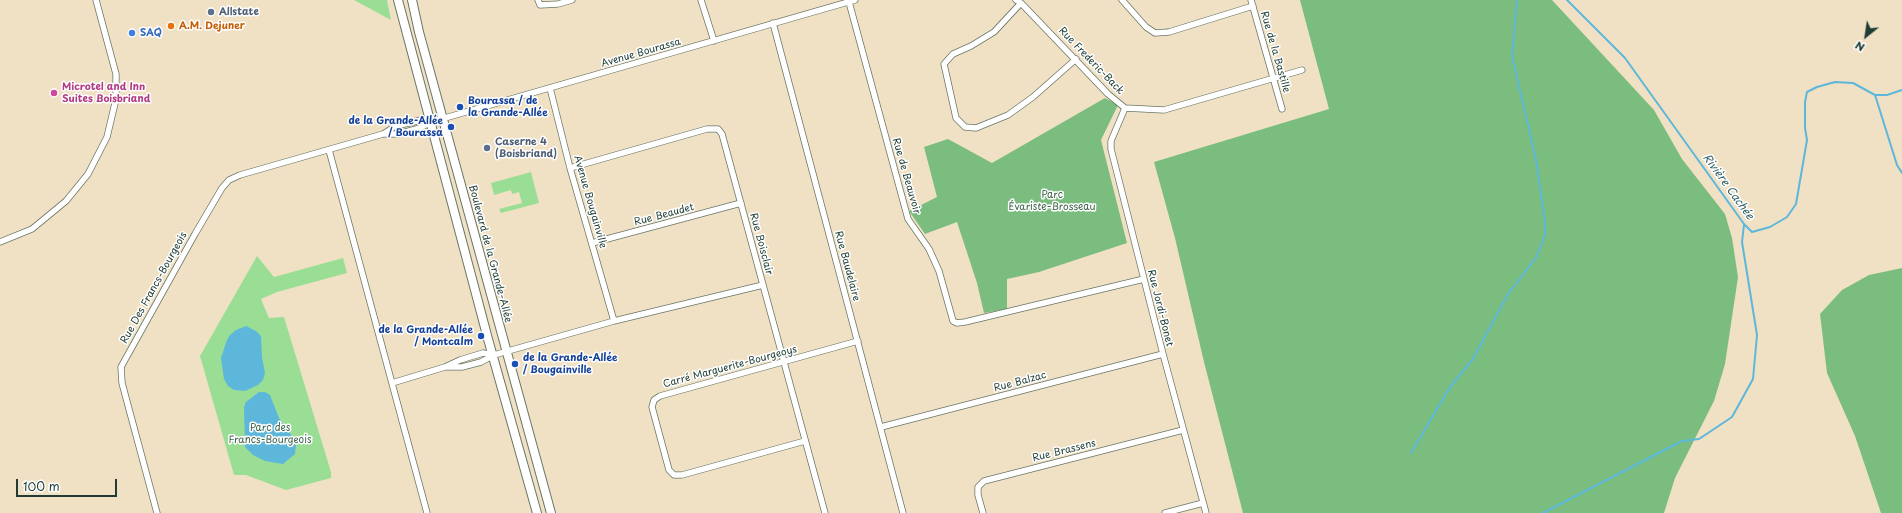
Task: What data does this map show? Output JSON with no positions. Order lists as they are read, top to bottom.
{
  "streets": {
    "street": [
      "Rue de la Bastille",
      "Avenue Bourassa",
      "Rue Frederic-Back",
      "Rue de Beauvoir",
      "Avenue Bougainville",
      "Rue Beaudet",
      "Rue Boisclair",
      "Boulevard de la Grande-Allée",
      "Rue Baudelaire",
      "Rue Des Francs-Bourgeois",
      "Rue Jordi-Bonet",
      "Carré Marguerite-Bourgeoys",
      "Rue Balzac",
      "Rue Brassens"
    ]
  },
  "crossings": [
    ["Rue de la Bastille", "Rue Frederic-Back"],
    ["Avenue Bourassa", "Rue de Beauvoir"],
    ["Avenue Bourassa", "Avenue Bougainville"],
    ["Avenue Bourassa", "Boulevard de la Grande-Allée"],
    ["Avenue Bourassa", "Rue Baudelaire"],
    ["Avenue Bourassa", "Rue Des Francs-Bourgeois"],
    ["Rue Frederic-Back", "Rue Jordi-Bonet"],
    ["Rue de Beauvoir", "Rue Jordi-Bonet"],
    ["Avenue Bougainville", "Rue Beaudet"],
    ["Avenue Bougainville", "Rue Boisclair"],
    ["Rue Beaudet", "Rue Boisclair"],
    ["Rue Boisclair", "Carré Marguerite-Bourgeoys"],
    ["Rue Baudelaire", "Carré Marguerite-Bourgeoys"],
    ["Rue Baudelaire", "Rue Balzac"],
    ["Rue Jordi-Bonet", "Rue Balzac"],
    ["Rue Jordi-Bonet", "Rue Brassens"]
  ],
  "water": ["Rivière Cachée"],
  "parks": ["Parc Évariste-Brosseau", "Parc des Francs-Bourgeois"],
  "places": [
    "Allstate",
    "A.M. Dejuner",
    "SAQ",
    "Microtel and Inn Suites Boisbriand",
    "Bourassa / de la Grande-Allée",
    "de la Grande-Allée / Bourassa",
    "Caserne 4 (Boisbriand)",
    "de la Grande-Allée / Montcalm",
    "de la Grande-Allée / Bougainville"
  ],
  "scale_bar": "100 m",
  "north": "bottom left"
}
